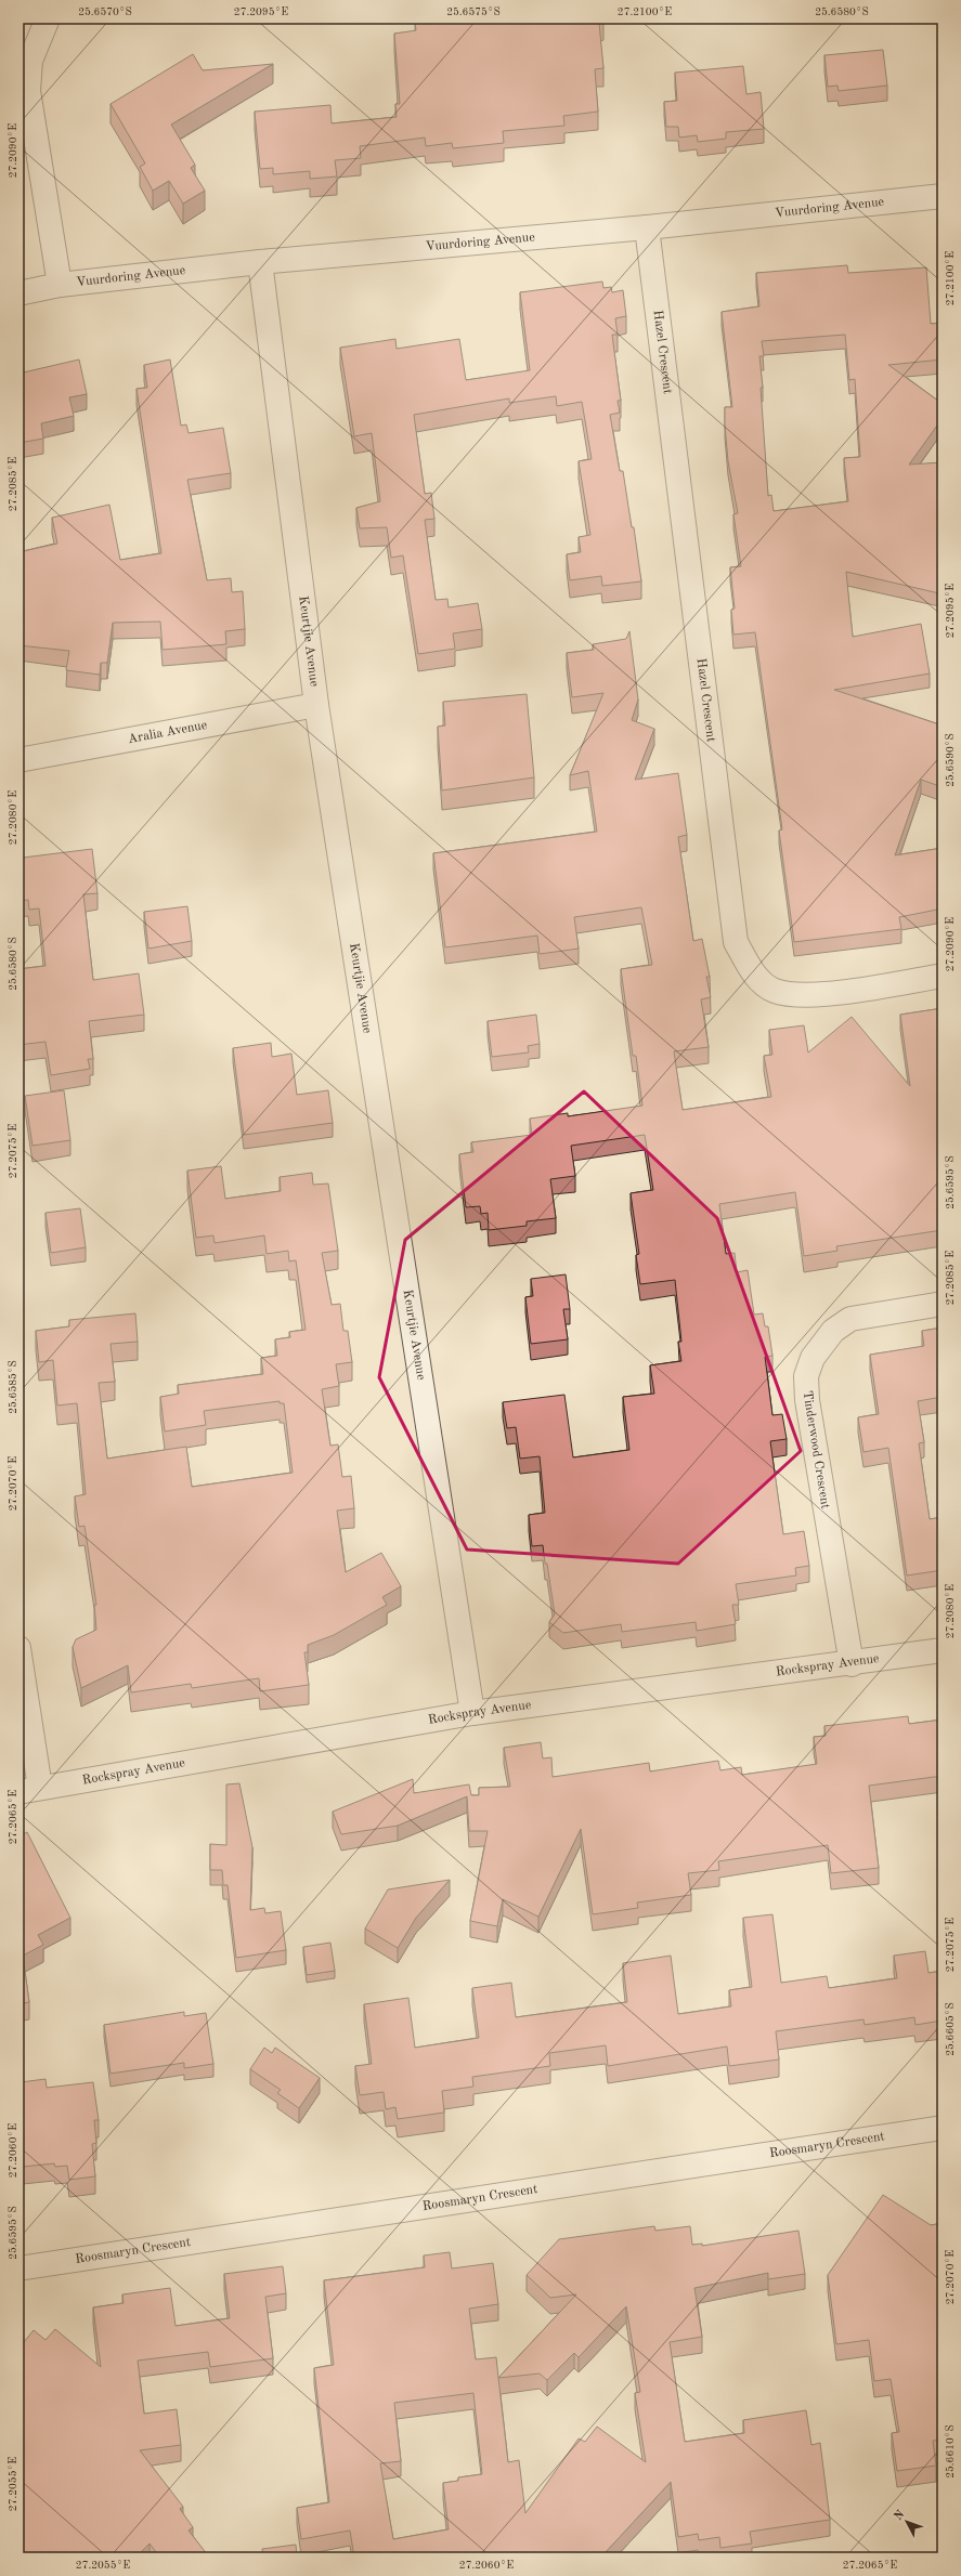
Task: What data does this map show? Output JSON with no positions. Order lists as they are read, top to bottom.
{
  "streets": {
    "street": [
      "Vuurdoring Avenue",
      "Hazel Crescent",
      "Keurtjie Avenue",
      "Aralia Avenue",
      "Tinderwood Crescent",
      "Rockspray Avenue",
      "Roosmaryn Crescent"
    ]
  },
  "crossings": [
    ["Vuurdoring Avenue", "Hazel Crescent"],
    ["Vuurdoring Avenue", "Keurtjie Avenue"],
    ["Keurtjie Avenue", "Aralia Avenue"],
    ["Keurtjie Avenue", "Rockspray Avenue"],
    ["Tinderwood Crescent", "Rockspray Avenue"]
  ],
  "north": "top left",
  "coordinates": [
    "25.6570°S",
    "27.2095°E",
    "25.6575°S",
    "27.2100°E",
    "25.6580°S",
    "27.2090°E",
    "27.2085°E",
    "25.6590°S",
    "27.2080°E",
    "27.2075°E",
    "25.6595°S",
    "25.6585°S",
    "27.2070°E",
    "27.2065°E",
    "25.6605°S",
    "27.2060°E",
    "25.6610°S",
    "27.2055°E"
  ]
}
